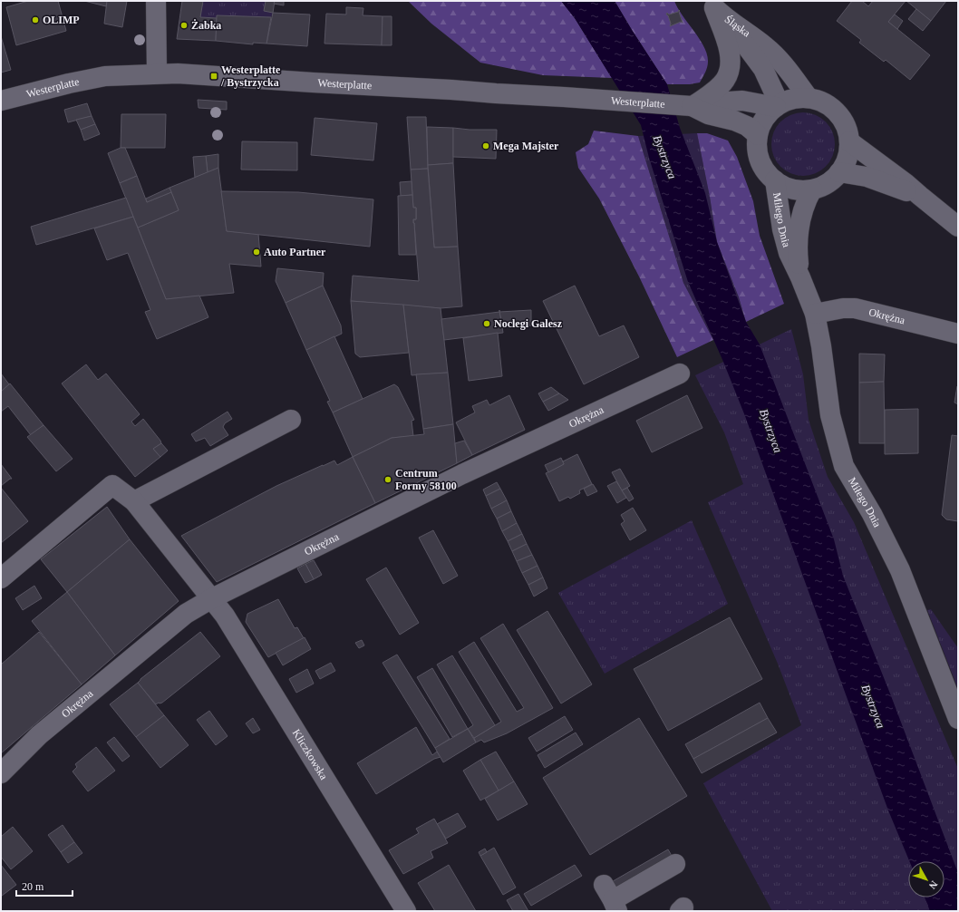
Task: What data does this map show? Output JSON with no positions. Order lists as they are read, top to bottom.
{
  "streets": {
    "street": [
      "Śląska",
      "Westerplatte",
      "Miłego Dnia",
      "Okrężna",
      "Kliczkowska"
    ]
  },
  "crossings": [
    ["Śląska", "Westerplatte"],
    ["Śląska", "Miłego Dnia"],
    ["Westerplatte", "Miłego Dnia"],
    ["Miłego Dnia", "Okrężna"],
    ["Okrężna", "Kliczkowska"]
  ],
  "water": ["Bystrzyca"],
  "places": {
    "other": [
      "OLIMP",
      "Żabka",
      "Mega Majster",
      "Auto Partner",
      "Noclegi Galesz",
      "Centrum Formy 58100"
    ],
    "transit": ["Westerplatte / Bystrzycka"]
  },
  "scale_bar": "20 m",
  "north": "bottom right"
}
